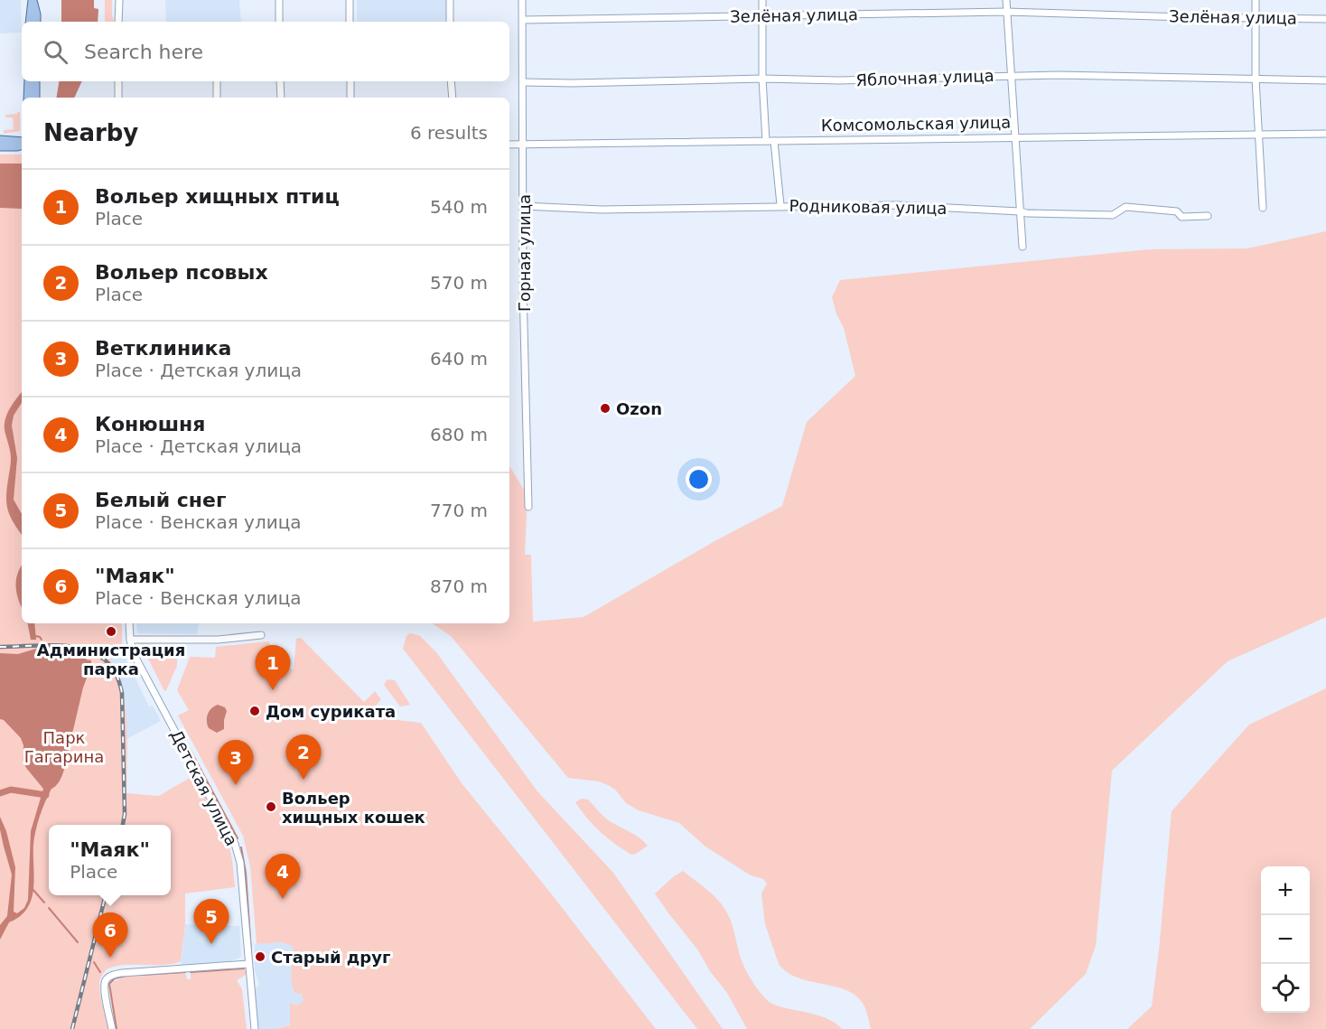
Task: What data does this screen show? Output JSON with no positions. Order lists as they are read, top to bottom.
{
  "streets": {
    "street": [
      "Зелёная улица",
      "Яблочная улица",
      "Комсомольская улица",
      "Родниковая улица",
      "Горная улица",
      "Детская улица"
    ]
  },
  "crossings": [
    ["Зелёная улица", "Горная улица"],
    ["Яблочная улица", "Горная улица"],
    ["Комсомольская улица", "Горная улица"],
    ["Родниковая улица", "Горная улица"]
  ],
  "parks": ["Парк Гагарина"],
  "places": [
    "Ozon",
    "Администрация парка",
    "Дом суриката",
    "Вольер хищных кошек",
    "Старый друг"
  ],
  "page": {
    "search": "Search here",
    "heading": ["Nearby", "6 results"],
    "list": [
      {
        "mark": "1",
        "name": "Вольер хищных птиц",
        "note": "Place",
        "value": "540 m"
      },
      {
        "mark": "2",
        "name": "Вольер псовых",
        "note": "Place",
        "value": "570 m"
      },
      {
        "mark": "3",
        "name": "Ветклиника",
        "note": "Place · Детская улица",
        "value": "640 m"
      },
      {
        "mark": "4",
        "name": "Конюшня",
        "note": "Place · Детская улица",
        "value": "680 m"
      },
      {
        "mark": "5",
        "name": "Белый снег",
        "note": "Place · Венская улица",
        "value": "770 m"
      },
      {
        "mark": "6",
        "name": "\"Маяк\"",
        "note": "Place · Венская улица",
        "value": "870 m"
      }
    ],
    "pins": [
      "1",
      "2",
      "3",
      "4",
      "5",
      "6"
    ],
    "popup": ["\"Маяк\"", "Place"],
    "map_buttons": ["+", "−"]
  }
}
